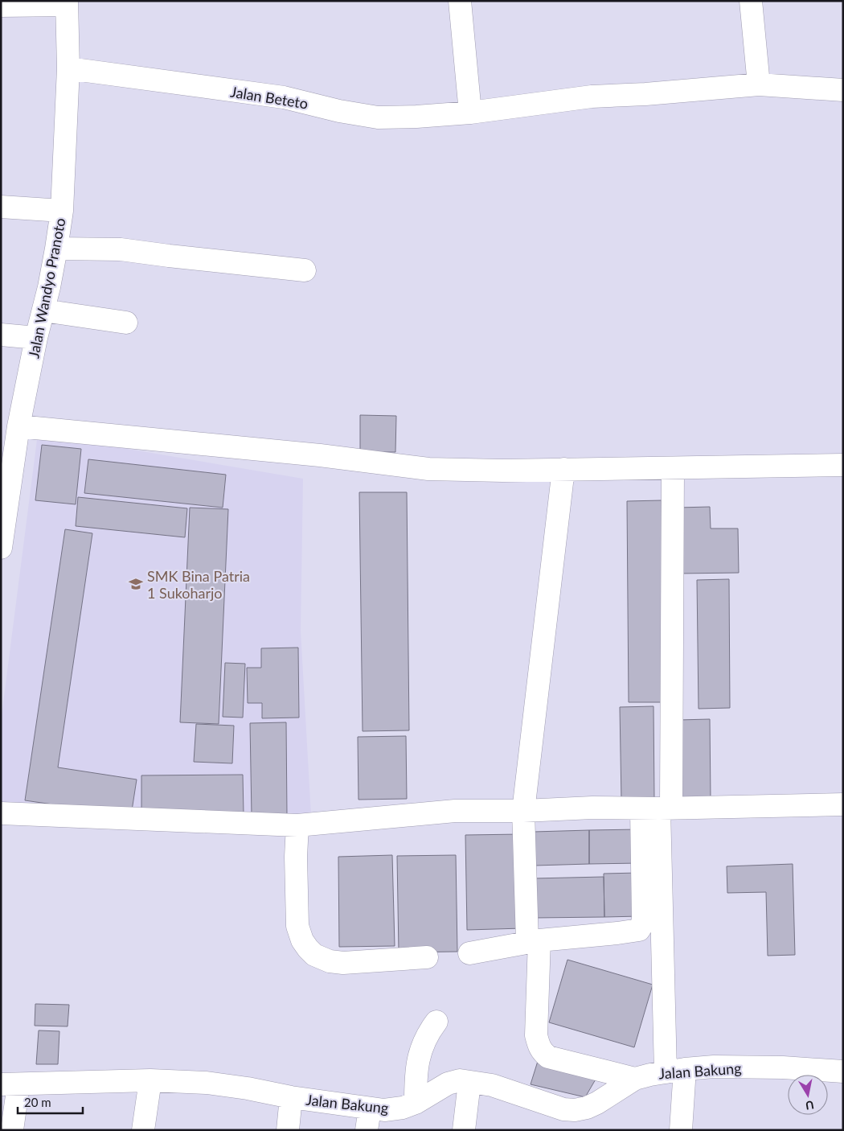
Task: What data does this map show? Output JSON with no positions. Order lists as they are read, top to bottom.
{
  "streets": {
    "street": ["Jalan Beteto", "Jalan Wandyo Pranoto", "Jalan Bakung"]
  },
  "crossings": [
    ["Jalan Beteto", "Jalan Wandyo Pranoto"]
  ],
  "places": {
    "school or university": ["SMK Bina Patria 1 Sukoharjo"]
  },
  "scale_bar": "20 m",
  "north": "bottom"
}
